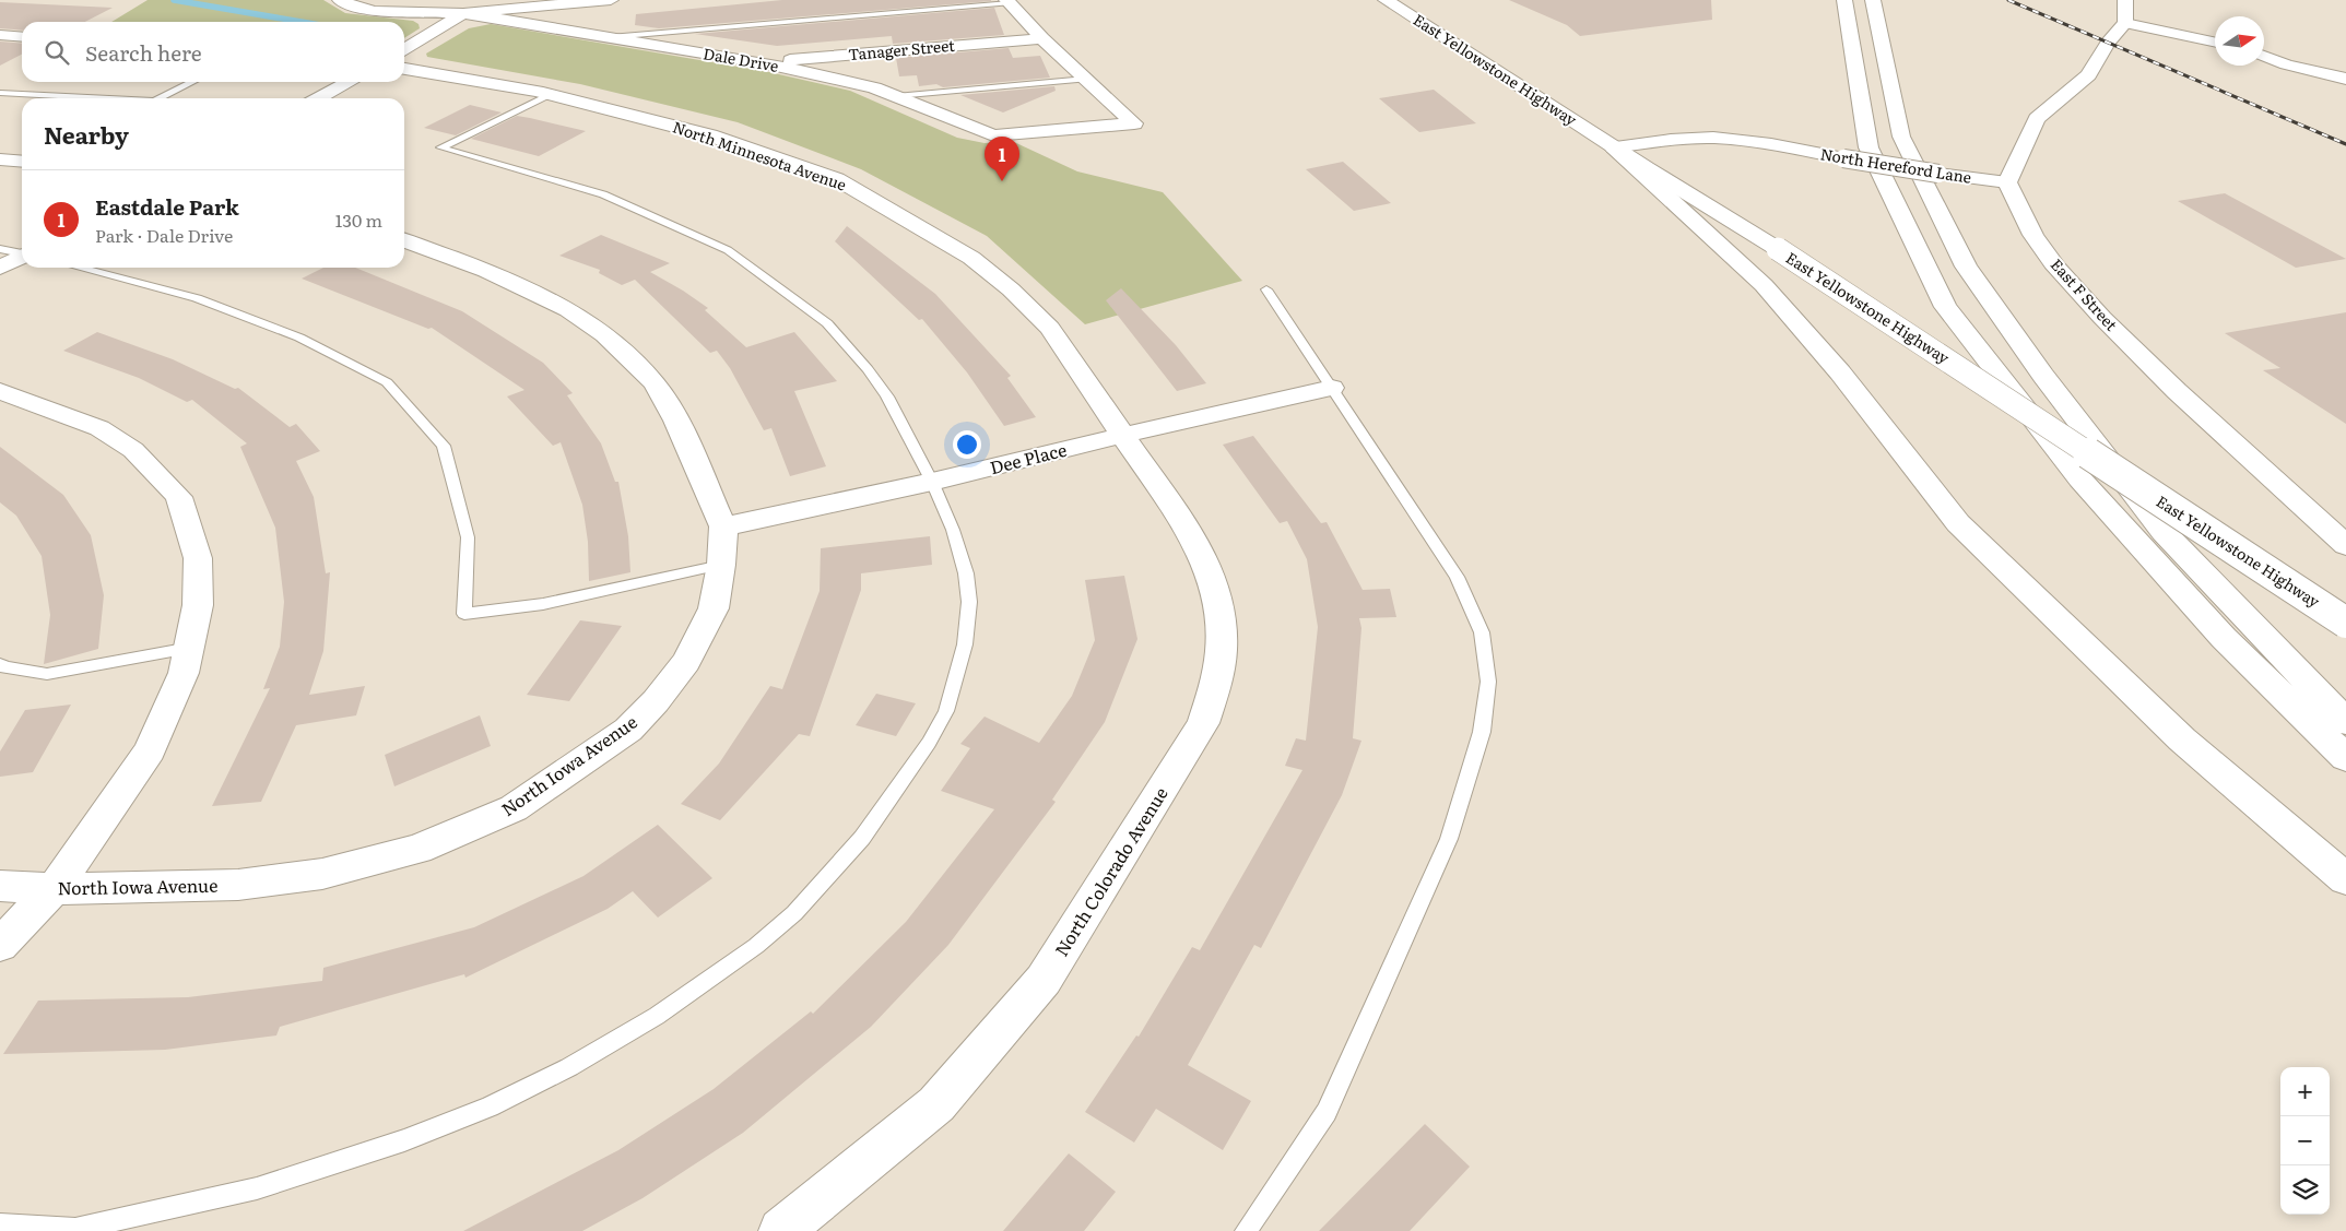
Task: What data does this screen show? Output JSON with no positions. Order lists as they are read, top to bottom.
{
  "streets": {
    "main road": [
      "Tanager Street",
      "Dale Drive",
      "East Yellowstone Highway",
      "North Minnesota Avenue",
      "North Hereford Lane",
      "East F Street",
      "Dee Place",
      "North Iowa Avenue",
      "North Colorado Avenue"
    ]
  },
  "crossings": [
    ["Tanager Street", "Dale Drive"],
    ["East Yellowstone Highway", "North Hereford Lane"],
    ["North Minnesota Avenue", "Dee Place"],
    ["North Minnesota Avenue", "North Colorado Avenue"],
    ["North Hereford Lane", "East F Street"],
    ["Dee Place", "North Iowa Avenue"],
    ["Dee Place", "North Colorado Avenue"]
  ],
  "north": "right",
  "page": {
    "search": "Search here",
    "heading": "Nearby",
    "pins": "1",
    "list": [
      {
        "mark": "1",
        "name": "Eastdale Park",
        "note": "Park · Dale Drive",
        "value": "130 m"
      }
    ],
    "map_buttons": ["+", "−"]
  }
}
